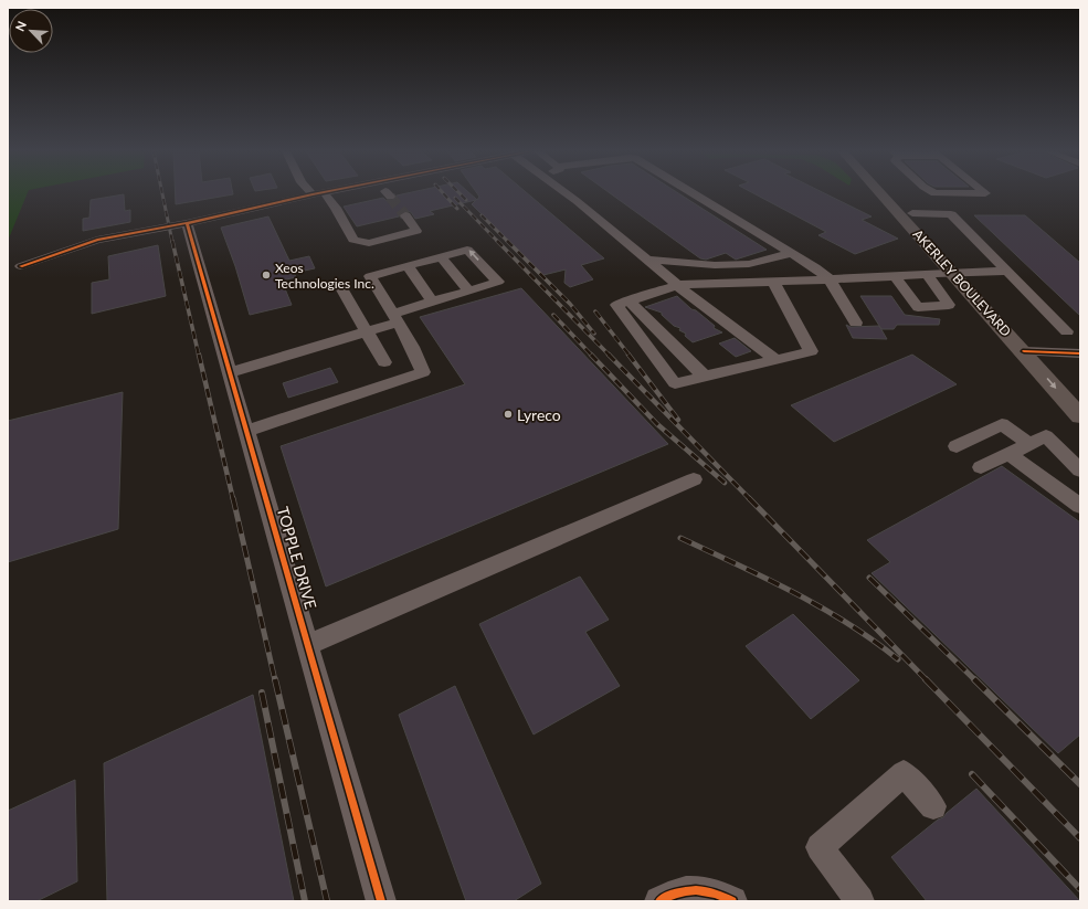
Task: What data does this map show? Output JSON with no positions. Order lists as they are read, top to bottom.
{
  "streets": {
    "main road": ["AKERLEY BOULEVARD"],
    "street": ["TOPPLE DRIVE"]
  },
  "places": ["Xeos Technologies Inc.", "Lyreco"],
  "north": "top left"
}
